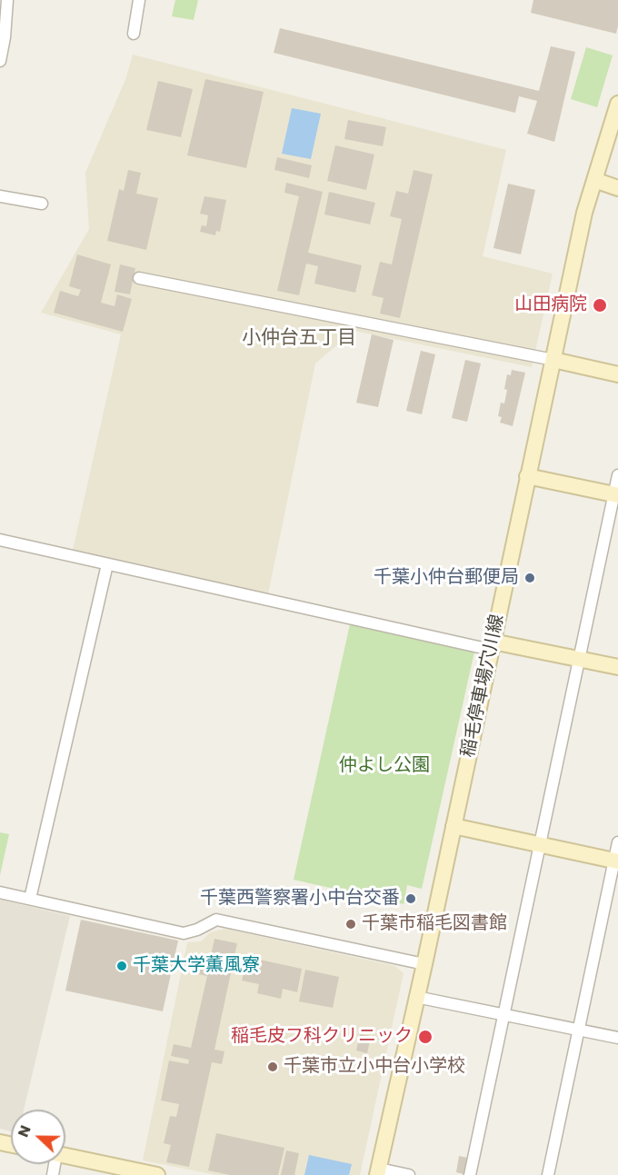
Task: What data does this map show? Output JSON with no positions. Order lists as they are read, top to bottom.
{
  "streets": {
    "main road": ["稲毛停車場穴川線"]
  },
  "districts": ["小仲台五丁目"],
  "parks": ["仲よし公園"],
  "places": [
    "山田病院",
    "千葉小仲台郵便局",
    "千葉西警察署小中台交番",
    "千葉市稲毛図書館",
    "千葉大学薫風寮",
    "稲毛皮フ科クリニック",
    "千葉市立小中台小学校"
  ],
  "north": "left"
}
